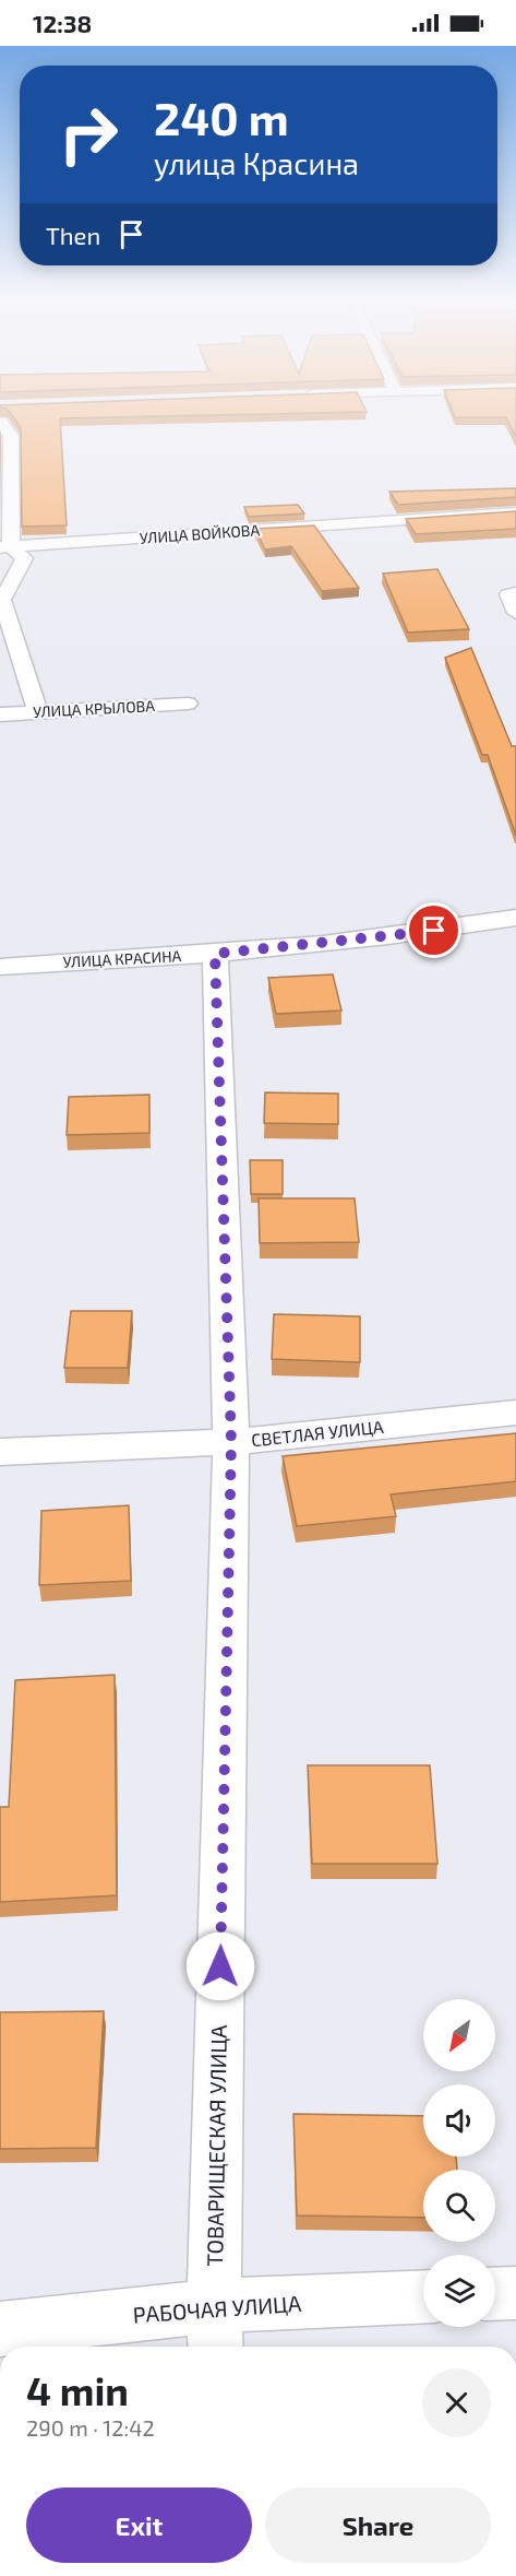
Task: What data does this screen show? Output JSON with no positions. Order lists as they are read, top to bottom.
{
  "streets": {
    "street": [
      "УЛИЦА ВОЙКОВА",
      "УЛИЦА КРЫЛОВА",
      "УЛИЦА КРАСИНА",
      "СВЕТЛАЯ УЛИЦА",
      "ТОВАРИЩЕСКАЯ УЛИЦА",
      "РАБОЧАЯ УЛИЦА"
    ]
  },
  "crossings": [
    ["УЛИЦА КРАСИНА", "ТОВАРИЩЕСКАЯ УЛИЦА"],
    ["СВЕТЛАЯ УЛИЦА", "ТОВАРИЩЕСКАЯ УЛИЦА"],
    ["ТОВАРИЩЕСКАЯ УЛИЦА", "РАБОЧАЯ УЛИЦА"]
  ],
  "north": "bottom left",
  "page": {
    "status": "12:38",
    "turn": ["240 m", "улица Красина"],
    "then": "Then",
    "heading": ["4 min", "290 m · 12:42"],
    "buttons": ["Exit", "Share"]
  }
}
